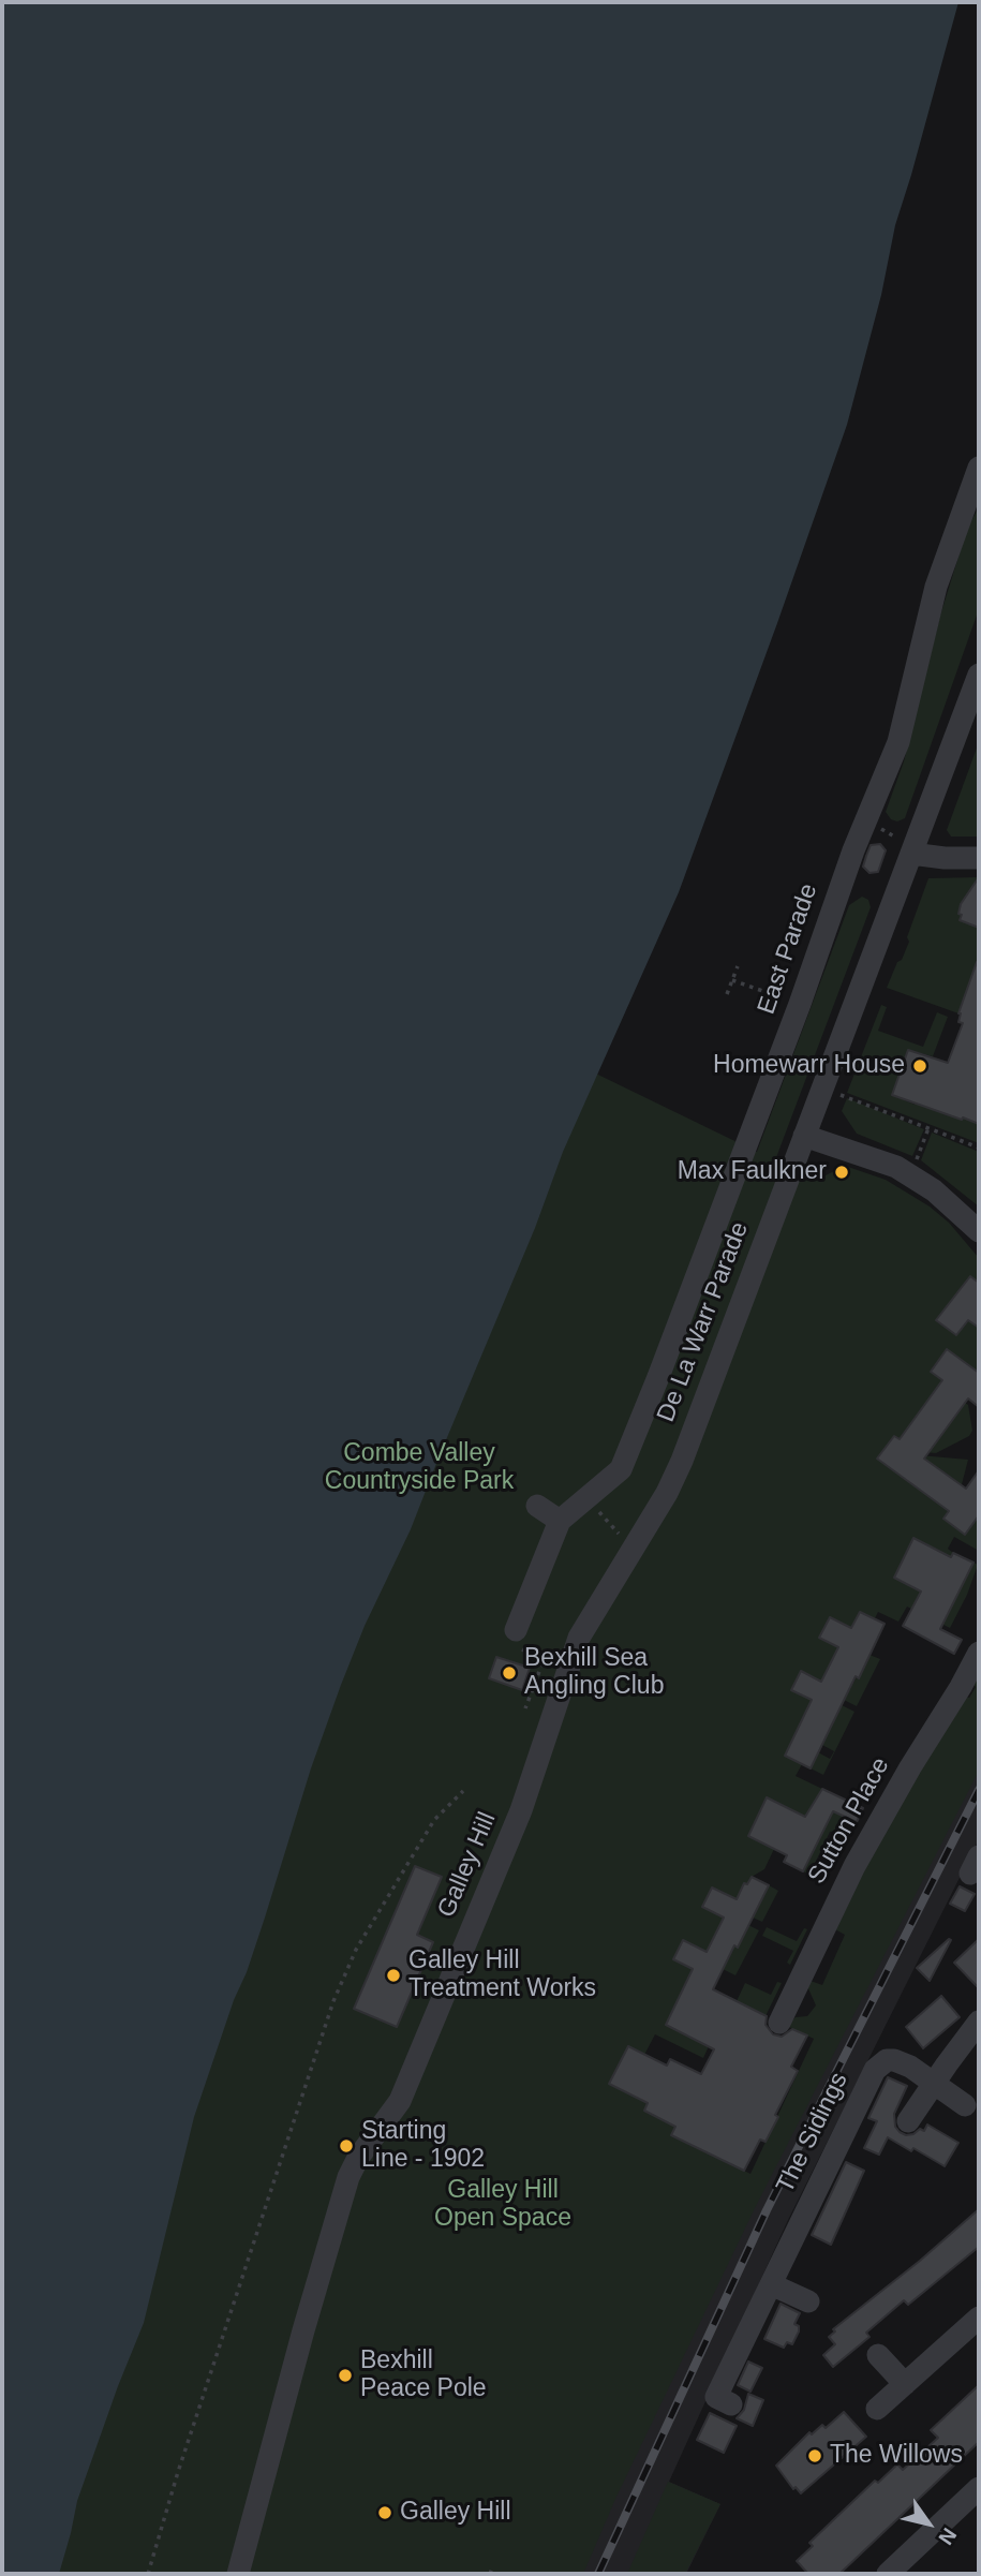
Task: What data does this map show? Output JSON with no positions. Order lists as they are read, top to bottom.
{
  "streets": {
    "street": [
      "East Parade",
      "De La Warr Parade",
      "Sutton Place",
      "Galley Hill",
      "The Sidings"
    ]
  },
  "crossings": [
    ["De La Warr Parade", "Galley Hill"]
  ],
  "parks": ["Combe Valley Countryside Park", "Galley Hill Open Space"],
  "places": [
    "Homewarr House",
    "Max Faulkner",
    "Bexhill Sea Angling Club",
    "Galley Hill Treatment Works",
    "Starting Line - 1902",
    "Bexhill Peace Pole",
    "The Willows",
    "Galley Hill"
  ],
  "north": "bottom right"
}
